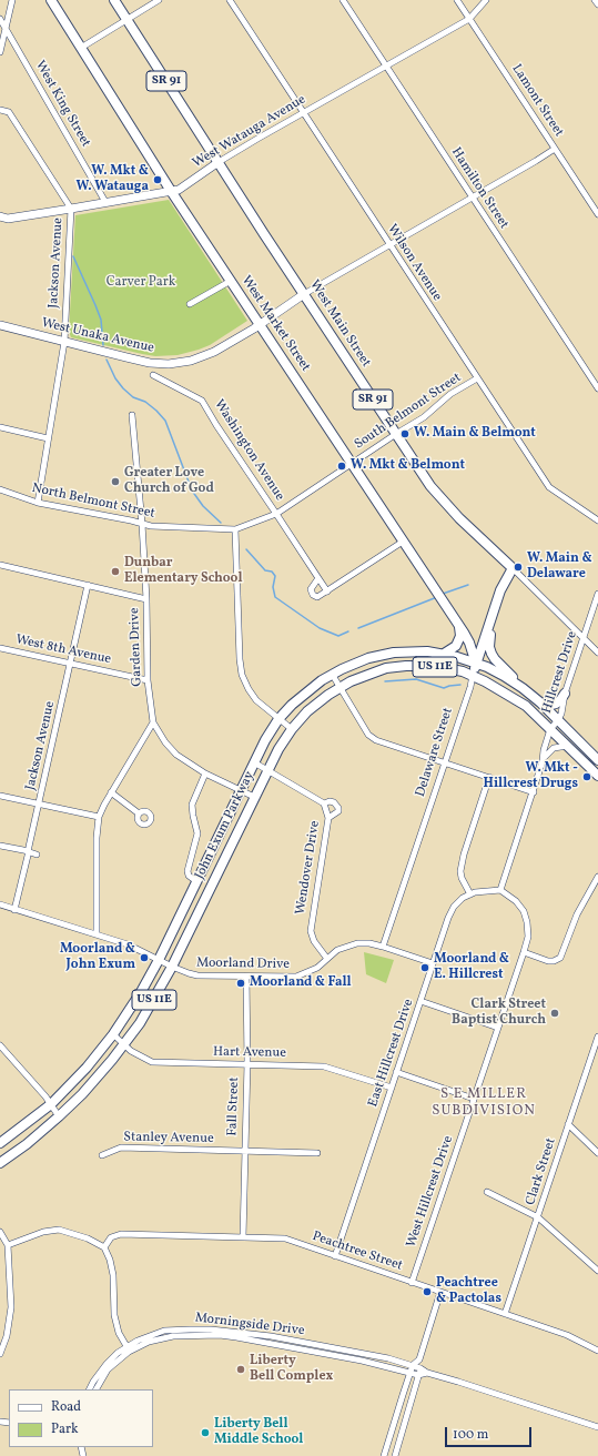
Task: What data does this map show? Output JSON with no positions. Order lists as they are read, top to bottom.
{
  "streets": {
    "main road": [
      "SR 91",
      "West Watauga Avenue",
      "West Market Street",
      "West Main Street",
      "West Unaka Avenue",
      "US 11E",
      "Delaware Street",
      "John Exum Parkway"
    ],
    "street": [
      "Lamont Street",
      "West King Street",
      "Hamilton Street",
      "Jackson Avenue",
      "Wilson Avenue",
      "South Belmont Street",
      "Washington Avenue",
      "North Belmont Street",
      "Garden Drive",
      "West 8th Avenue",
      "Hillcrest Drive",
      "Wendover Drive",
      "Moorland Drive",
      "Hart Avenue",
      "East Hillcrest Drive",
      "Fall Street",
      "Stanley Avenue",
      "Clark Street",
      "West Hillcrest Drive",
      "Peachtree Street",
      "Morningside Drive"
    ]
  },
  "crossings": [
    ["Lamont Street", "West Watauga Avenue"],
    ["West King Street", "West Watauga Avenue"],
    ["West Watauga Avenue", "Hamilton Street"],
    ["West Watauga Avenue", "Jackson Avenue"],
    ["West Watauga Avenue", "Wilson Avenue"],
    ["West Watauga Avenue", "West Market Street"],
    ["West Watauga Avenue", "West Main Street"],
    ["Jackson Avenue", "West Unaka Avenue"],
    ["Jackson Avenue", "North Belmont Street"],
    ["Jackson Avenue", "West 8th Avenue"],
    ["Jackson Avenue", "Moorland Drive"],
    ["Wilson Avenue", "South Belmont Street"],
    ["West Market Street", "West Unaka Avenue"],
    ["West Market Street", "South Belmont Street"],
    ["West Market Street", "North Belmont Street"],
    ["West Market Street", "Delaware Street"],
    ["West Market Street", "John Exum Parkway"],
    ["West Main Street", "West Unaka Avenue"],
    ["West Main Street", "South Belmont Street"],
    ["West Main Street", "Hillcrest Drive"],
    ["West Main Street", "Delaware Street"],
    ["South Belmont Street", "North Belmont Street"],
    ["Washington Avenue", "North Belmont Street"],
    ["North Belmont Street", "Garden Drive"],
    ["Garden Drive", "West 8th Avenue"],
    ["Garden Drive", "John Exum Parkway"],
    ["US 11E", "Hillcrest Drive"],
    ["US 11E", "John Exum Parkway"],
    ["Hillcrest Drive", "John Exum Parkway"],
    ["Hillcrest Drive", "East Hillcrest Drive"],
    ["Hillcrest Drive", "West Hillcrest Drive"],
    ["Delaware Street", "John Exum Parkway"],
    ["Delaware Street", "Moorland Drive"],
    ["John Exum Parkway", "Wendover Drive"],
    ["John Exum Parkway", "Moorland Drive"],
    ["John Exum Parkway", "Hart Avenue"],
    ["Wendover Drive", "Moorland Drive"],
    ["Moorland Drive", "East Hillcrest Drive"],
    ["Moorland Drive", "Fall Street"],
    ["Hart Avenue", "East Hillcrest Drive"],
    ["Hart Avenue", "Fall Street"],
    ["East Hillcrest Drive", "West Hillcrest Drive"],
    ["East Hillcrest Drive", "Peachtree Street"],
    ["Fall Street", "Stanley Avenue"],
    ["Fall Street", "Peachtree Street"],
    ["Clark Street", "Peachtree Street"],
    ["West Hillcrest Drive", "Peachtree Street"]
  ],
  "districts": ["S E MILLER SUBDIVISION"],
  "parks": ["Carver Park"],
  "places": [
    "W. Mkt & W. Watauga",
    "W. Main & Belmont",
    "W. Mkt & Belmont",
    "Greater Love Church of God",
    "W. Main & Delaware",
    "Dunbar Elementary School",
    "W. Mkt - Hillcrest Drugs",
    "Moorland & John Exum",
    "Moorland & E. Hillcrest",
    "Moorland & Fall",
    "Clark Street Baptist Church",
    "Peachtree & Pactolas",
    "Liberty Bell Complex",
    "Liberty Bell Middle School"
  ],
  "legend": ["Road", "Park"],
  "scale_bar": "100 m"
}
